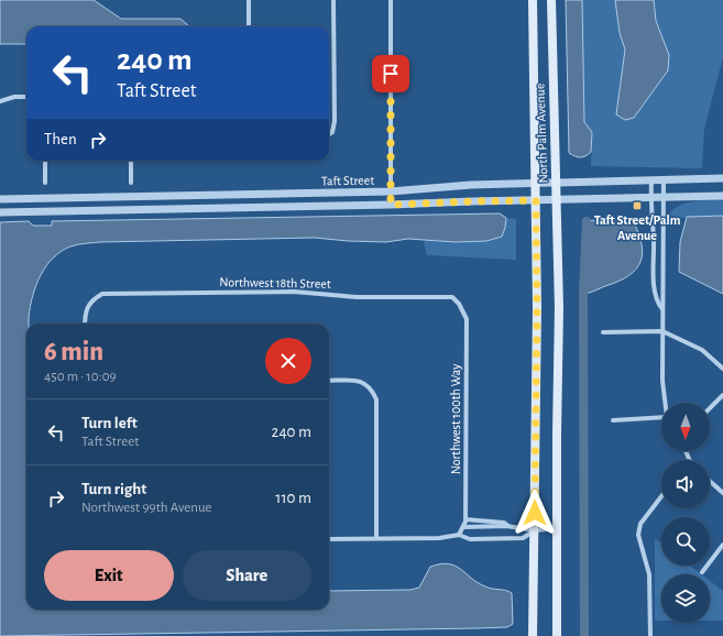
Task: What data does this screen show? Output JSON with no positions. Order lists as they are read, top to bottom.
{
  "streets": {
    "main road": ["North Palm Avenue"],
    "street": ["Taft Street", "Northwest 18th Street", "Northwest 100th Way"]
  },
  "crossings": [
    ["North Palm Avenue", "Taft Street"],
    ["Northwest 18th Street", "Northwest 100th Way"]
  ],
  "places": {
    "transit": ["Taft Street/Palm Avenue"]
  },
  "north": "bottom",
  "page": {
    "turn": ["240 m", "Taft Street"],
    "then": "Then",
    "heading": ["6 min", "450 m · 10:09"],
    "list": [
      {
        "name": "Turn left",
        "note": "Taft Street",
        "value": "240 m"
      },
      {
        "name": "Turn right",
        "note": "Northwest 99th Avenue",
        "value": "110 m"
      }
    ],
    "buttons": ["Exit", "Share"]
  }
}
